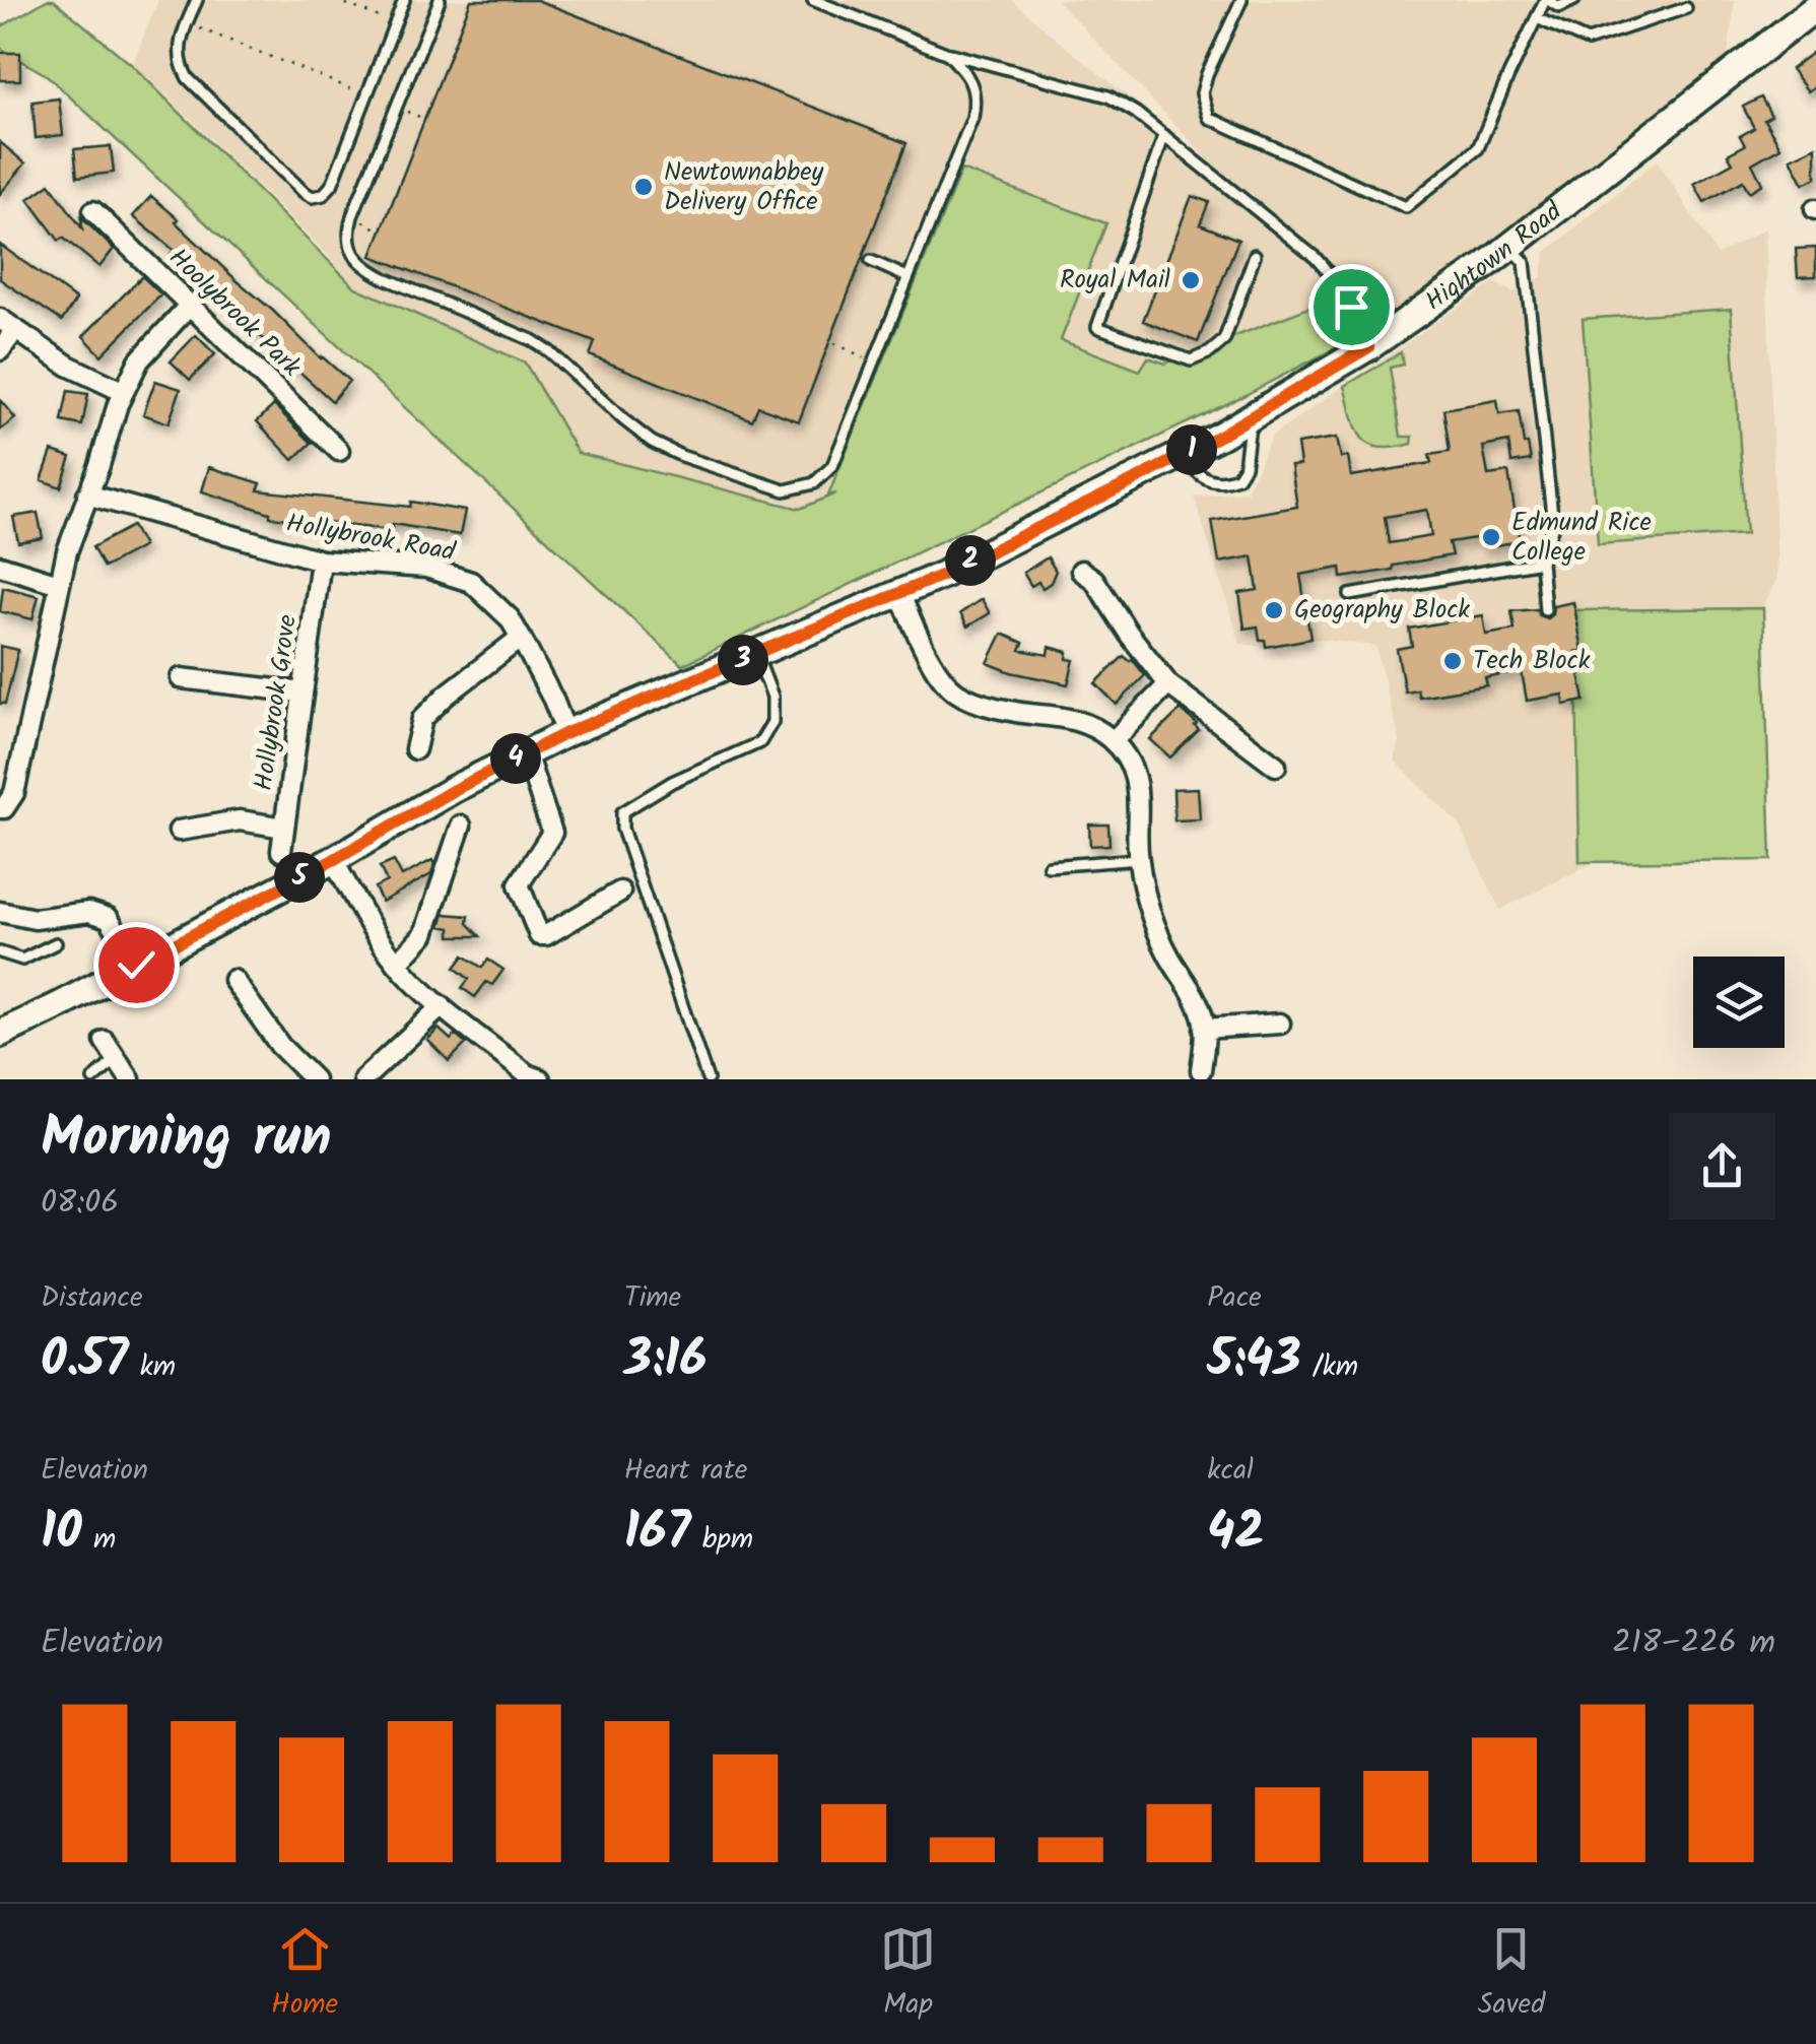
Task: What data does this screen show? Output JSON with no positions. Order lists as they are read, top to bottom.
{
  "streets": {
    "main road": ["Hightown Road"],
    "street": ["Hoolybrook Park", "Hollybrook Road", "Hollybrook Grove"]
  },
  "crossings": [
    ["Hightown Road", "Hollybrook Road"],
    ["Hollybrook Road", "Hollybrook Grove"]
  ],
  "places": [
    "Newtownabbey Delivery Office",
    "Royal Mail",
    "Edmund Rice College",
    "Geography Block",
    "Tech Block"
  ],
  "page": {
    "pins": [
      "1",
      "2",
      "3",
      "4",
      "5"
    ],
    "heading": ["Morning run", "08:06"],
    "stats": [
      ["Distance", "0.57 km"],
      ["Time", "3:16"],
      ["Pace", "5:43 /km"],
      ["Elevation", "10 m"],
      ["Heart rate", "167 bpm"],
      ["kcal", "42"]
    ],
    "chart": ["Elevation", "218–226 m"],
    "tabs": ["Home", "Map", "Saved"]
  }
}
